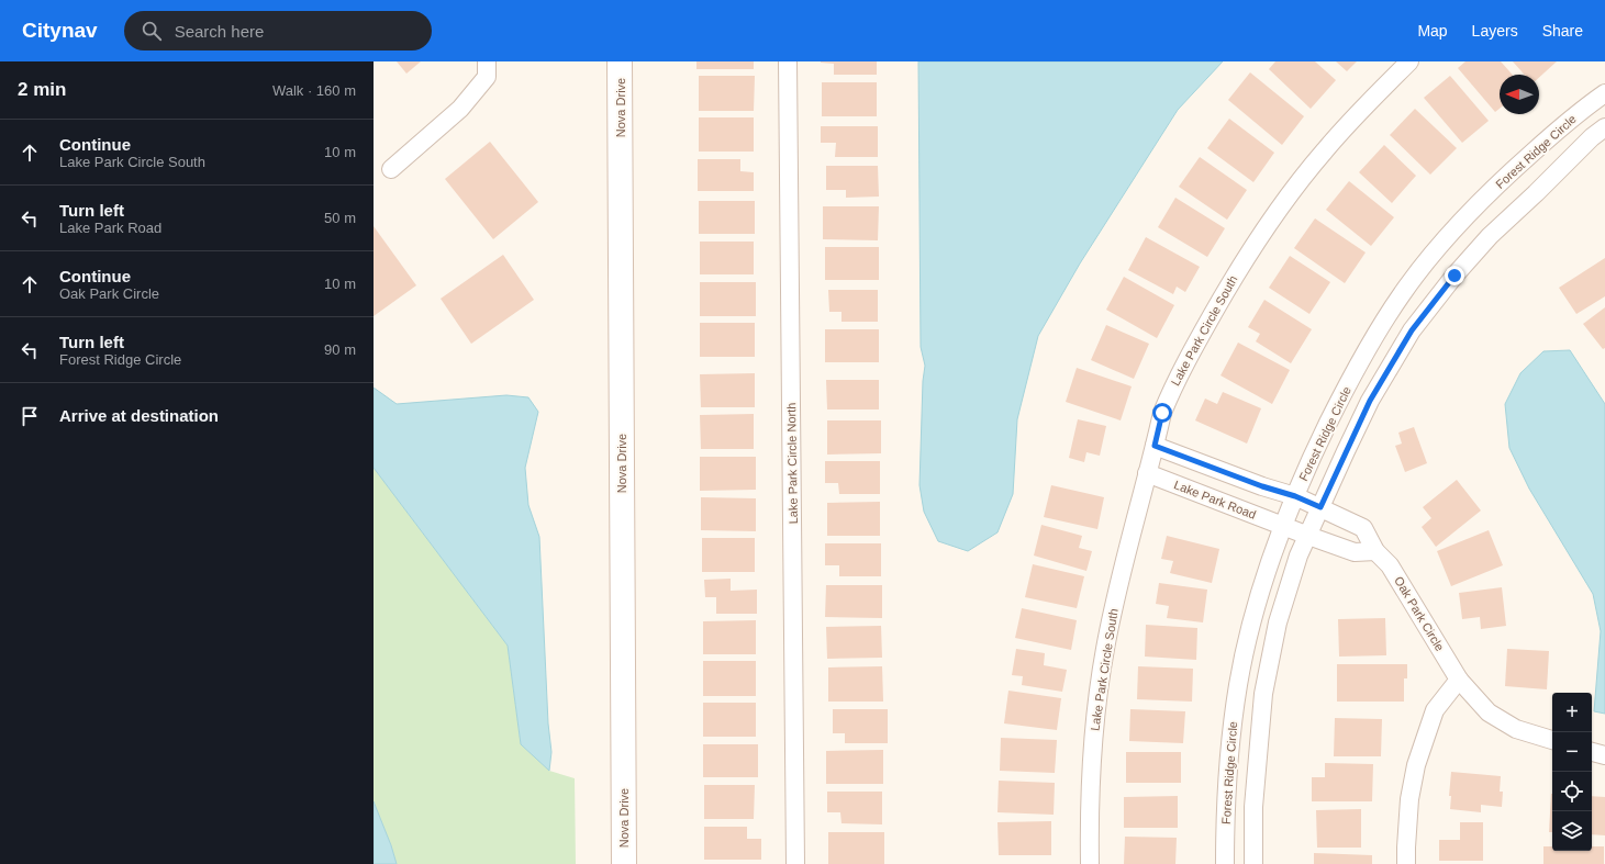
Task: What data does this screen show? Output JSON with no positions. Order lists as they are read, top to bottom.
{
  "streets": {
    "street": [
      "Nova Drive",
      "Forest Ridge Circle",
      "Lake Park Circle South",
      "Lake Park Circle North",
      "Lake Park Road",
      "Oak Park Circle"
    ]
  },
  "crossings": [
    ["Forest Ridge Circle", "Lake Park Road"],
    ["Forest Ridge Circle", "Oak Park Circle"],
    ["Lake Park Circle South", "Lake Park Road"]
  ],
  "north": "left",
  "page": {
    "header": "Citynav",
    "search": "Search here",
    "nav": ["Map", "Layers", "Share"],
    "heading": ["2 min", "Walk · 160 m"],
    "list": [
      ["Continue", "Lake Park Circle South", "10 m"],
      ["Turn left", "Lake Park Road", "50 m"],
      ["Continue", "Oak Park Circle", "10 m"],
      ["Turn left", "Forest Ridge Circle", "90 m"],
      "Arrive at destination"
    ],
    "map_buttons": ["+", "−"]
  }
}
